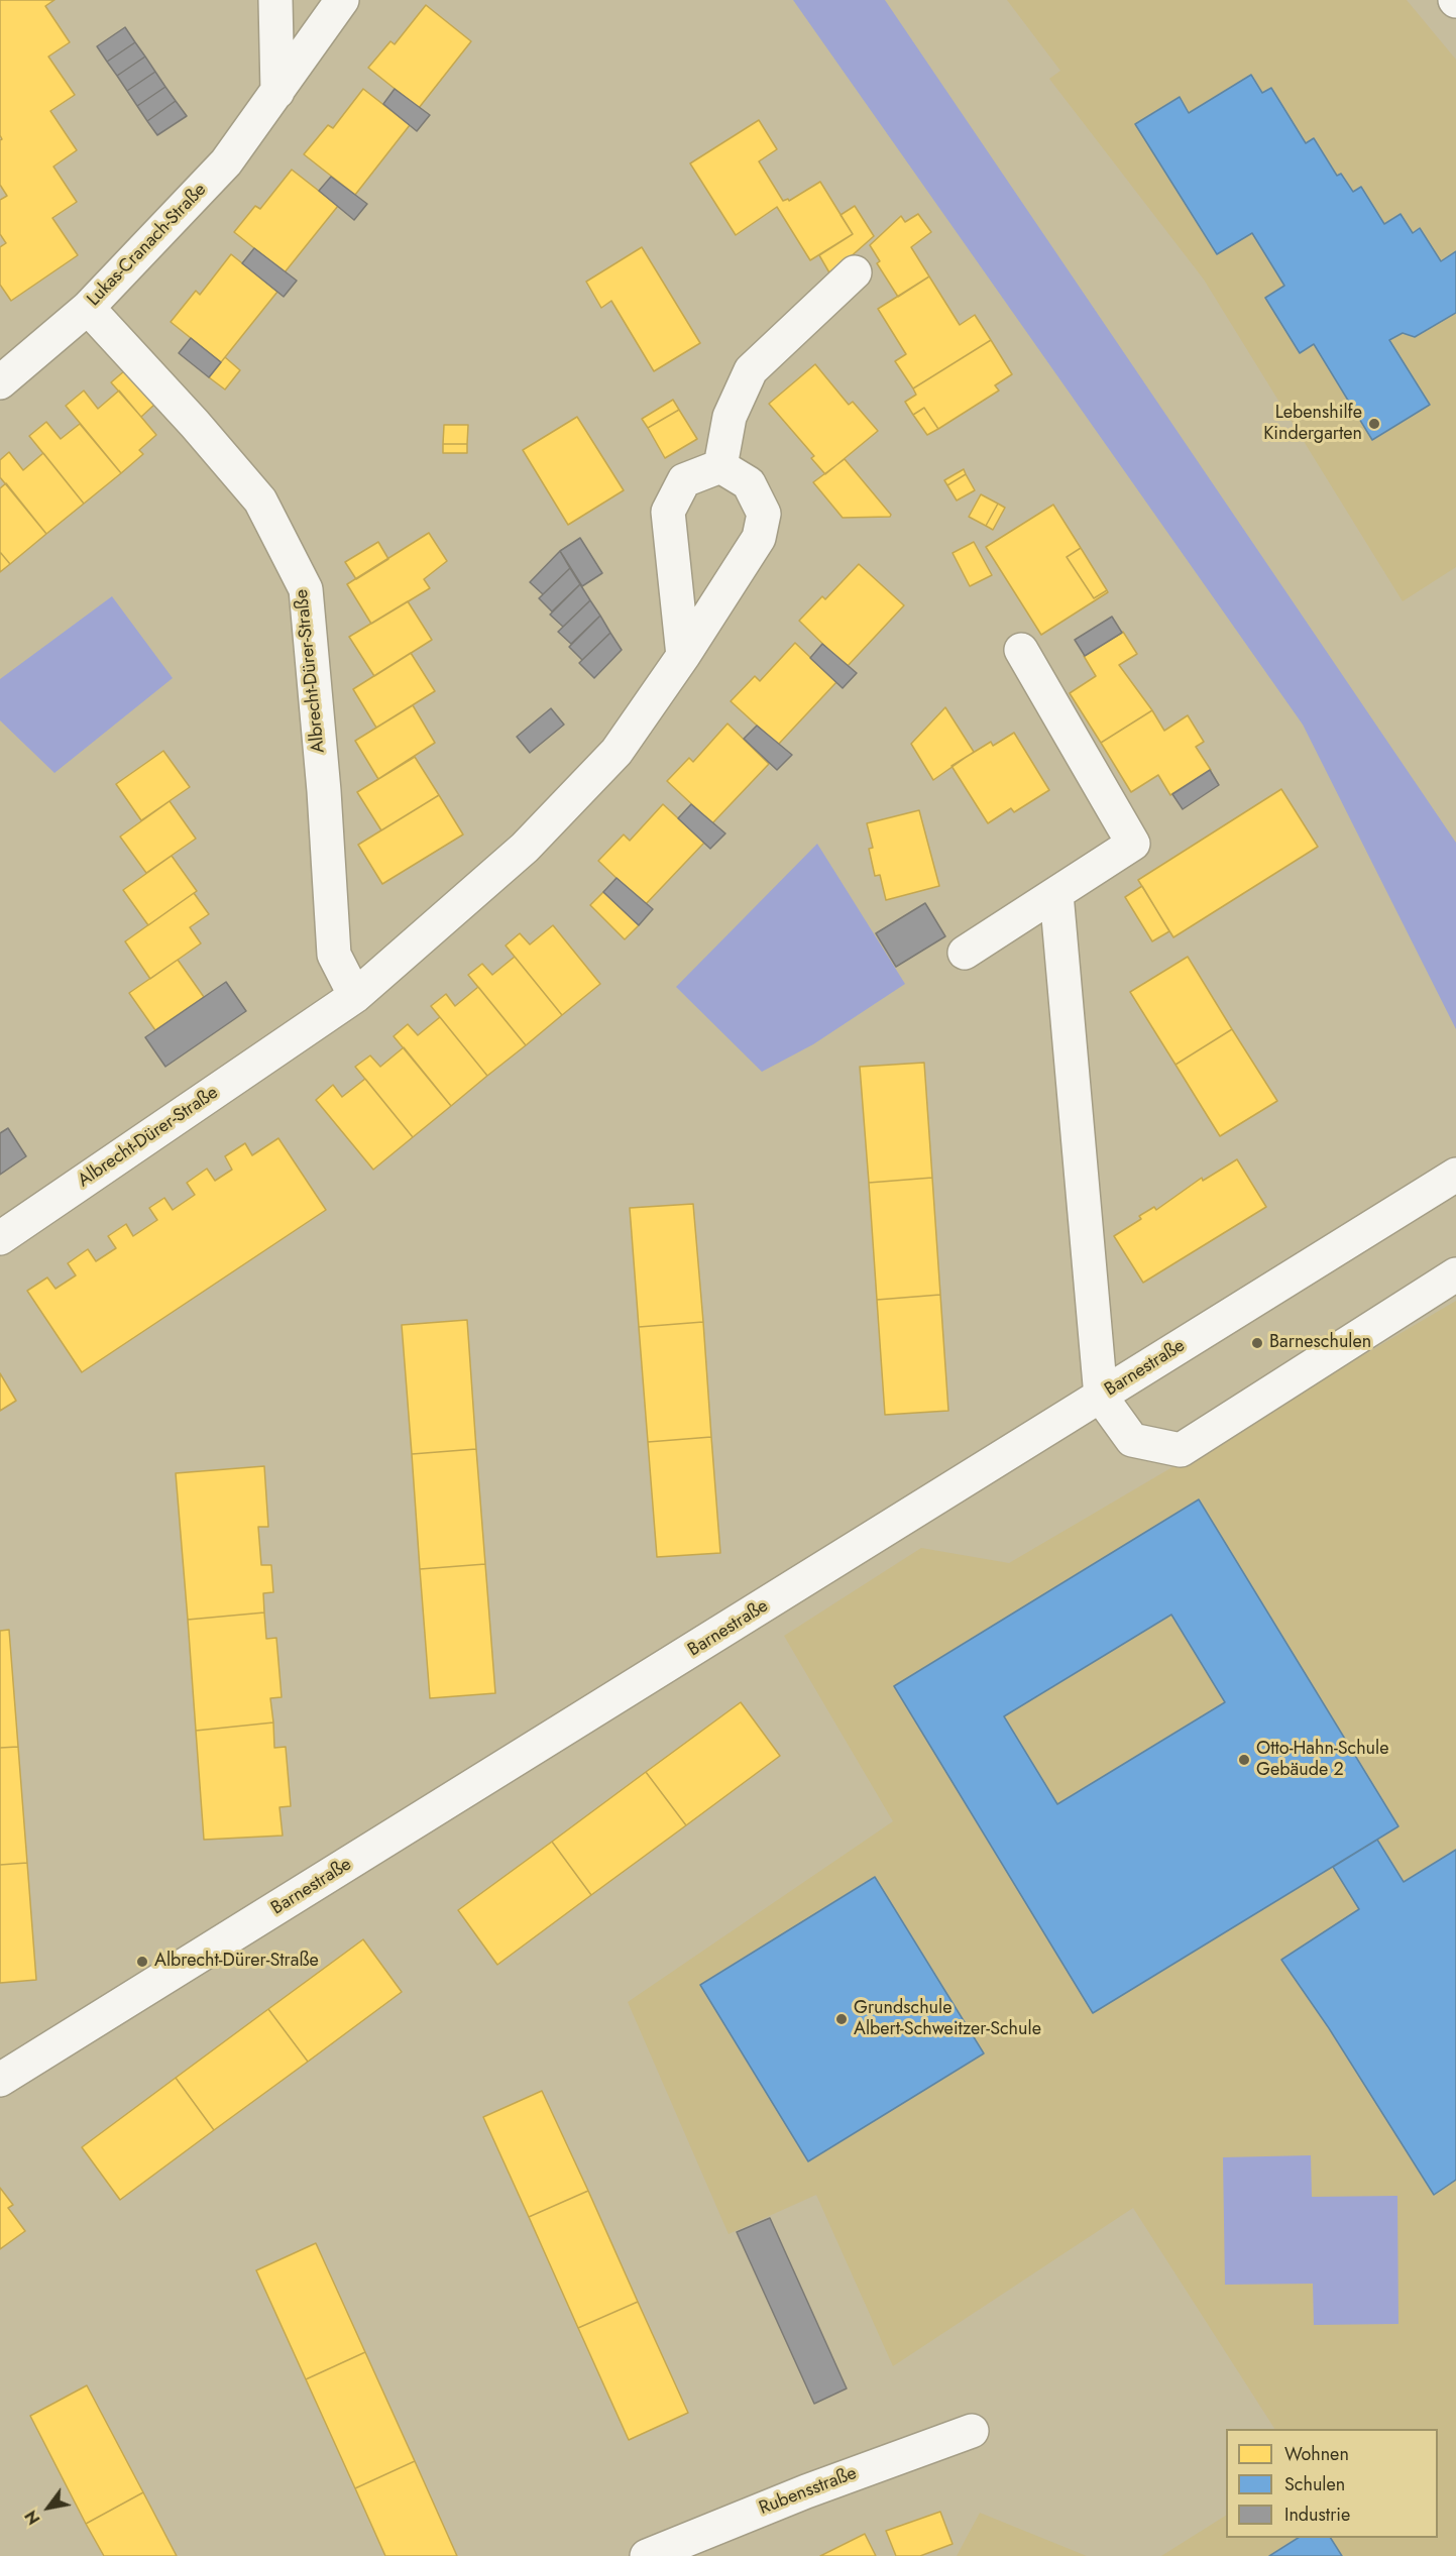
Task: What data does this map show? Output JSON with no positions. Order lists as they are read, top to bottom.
{
  "streets": {
    "street": [
      "Lukas-Cranach-Straße",
      "Albrecht-Dürer-Straße",
      "Barnestraße",
      "Rubensstraße"
    ]
  },
  "crossings": [
    ["Lukas-Cranach-Straße", "Albrecht-Dürer-Straße"]
  ],
  "places": [
    "Lebenshilfe Kindergarten",
    "Barneschulen",
    "Otto-Hahn-Schule Gebäude 2",
    "Albrecht-Dürer-Straße",
    "Grundschule Albert-Schweitzer-Schule"
  ],
  "legend": ["Wohnen", "Schulen", "Industrie"],
  "north": "bottom left"
}
